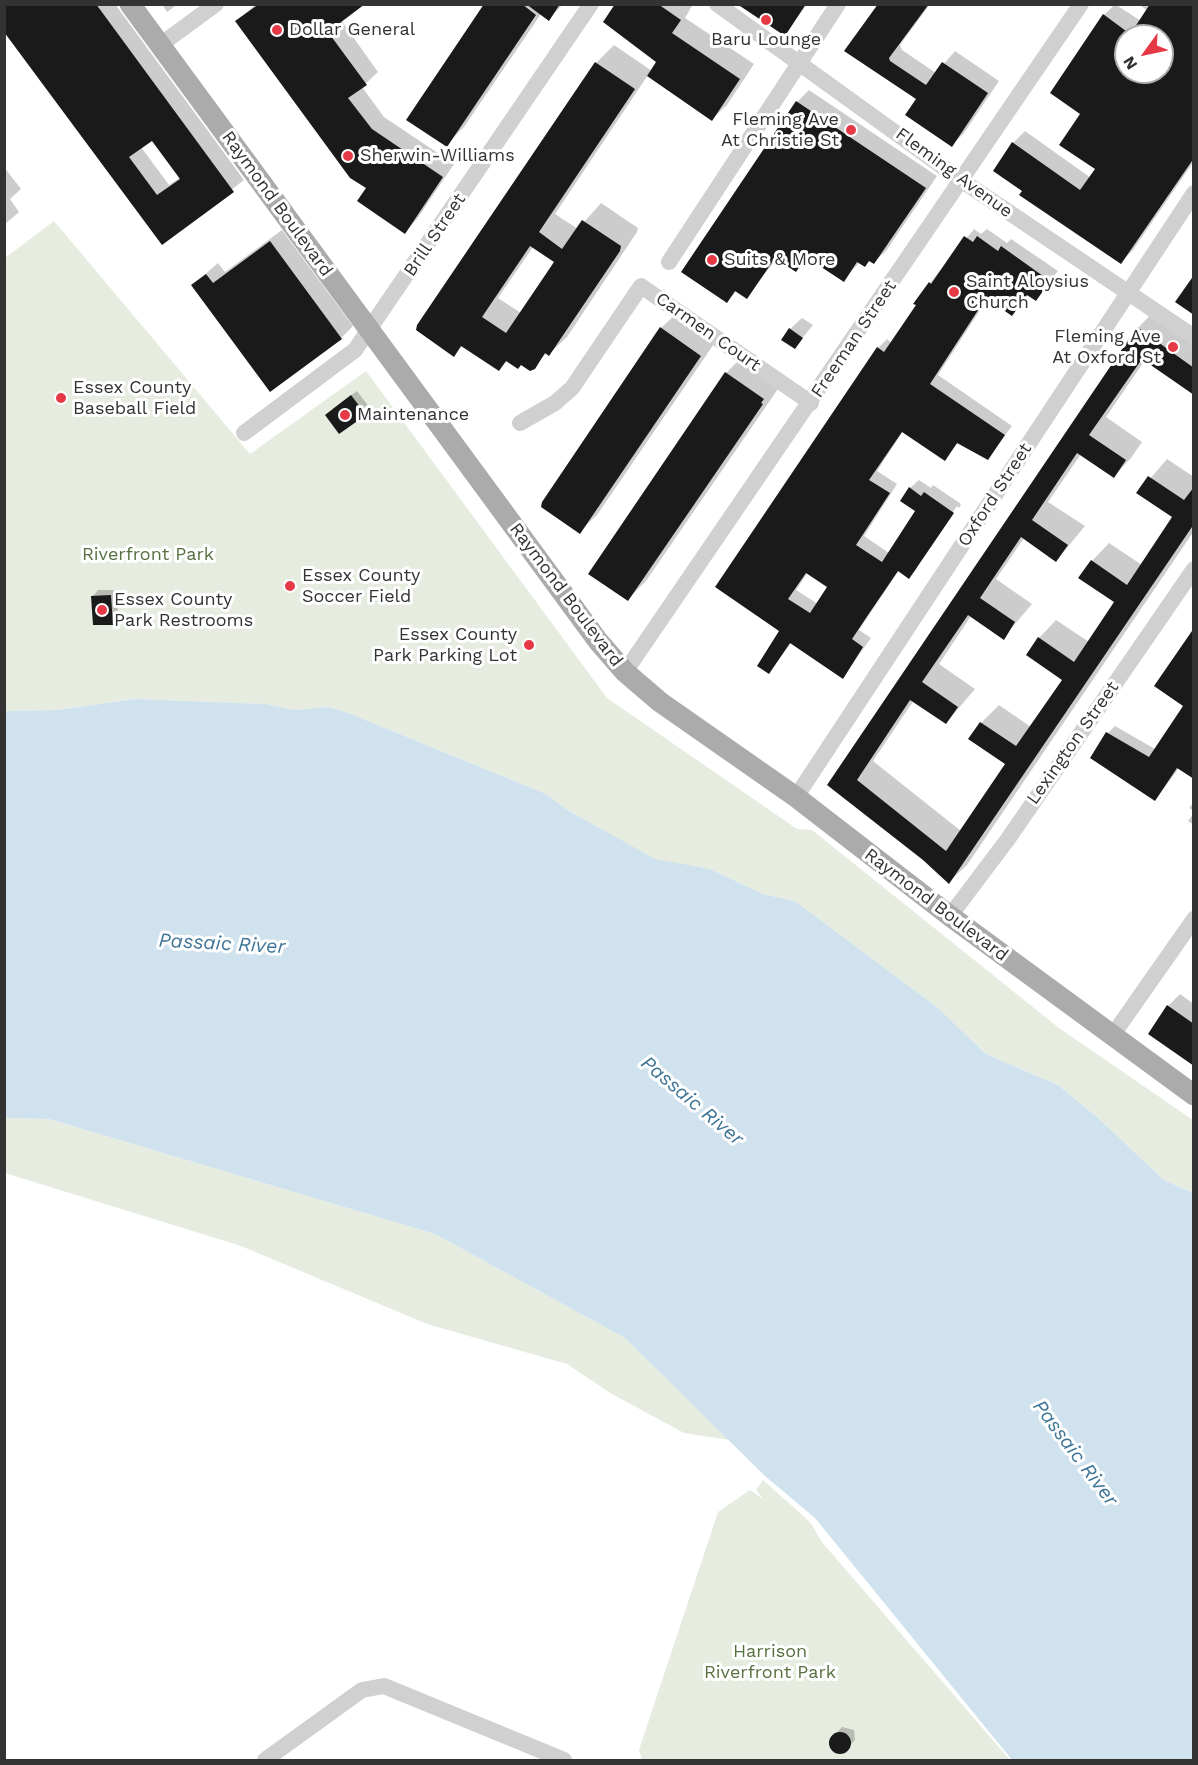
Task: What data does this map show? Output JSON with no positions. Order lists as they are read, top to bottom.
{
  "streets": {
    "main road": ["Raymond Boulevard"],
    "street": [
      "Fleming Avenue",
      "Brill Street",
      "Carmen Court",
      "Freeman Street",
      "Oxford Street",
      "Lexington Street"
    ]
  },
  "crossings": [
    ["Fleming Avenue", "Freeman Street"],
    ["Fleming Avenue", "Oxford Street"],
    ["Raymond Boulevard", "Brill Street"],
    ["Raymond Boulevard", "Freeman Street"],
    ["Raymond Boulevard", "Oxford Street"],
    ["Raymond Boulevard", "Lexington Street"],
    ["Carmen Court", "Freeman Street"]
  ],
  "water": ["Passaic River"],
  "parks": ["Riverfront Park", "Harrison Riverfront Park"],
  "places": [
    "Baru Lounge",
    "Dollar General",
    "Fleming Ave At Christie St",
    "Sherwin-Williams",
    "Suits & More",
    "Saint Aloysius Church",
    "Fleming Ave At Oxford St",
    "Essex County Baseball Field",
    "Maintenance",
    "Essex County Soccer Field",
    "Essex County Park Restrooms",
    "Essex County Park Parking Lot"
  ],
  "north": "bottom left"
}
